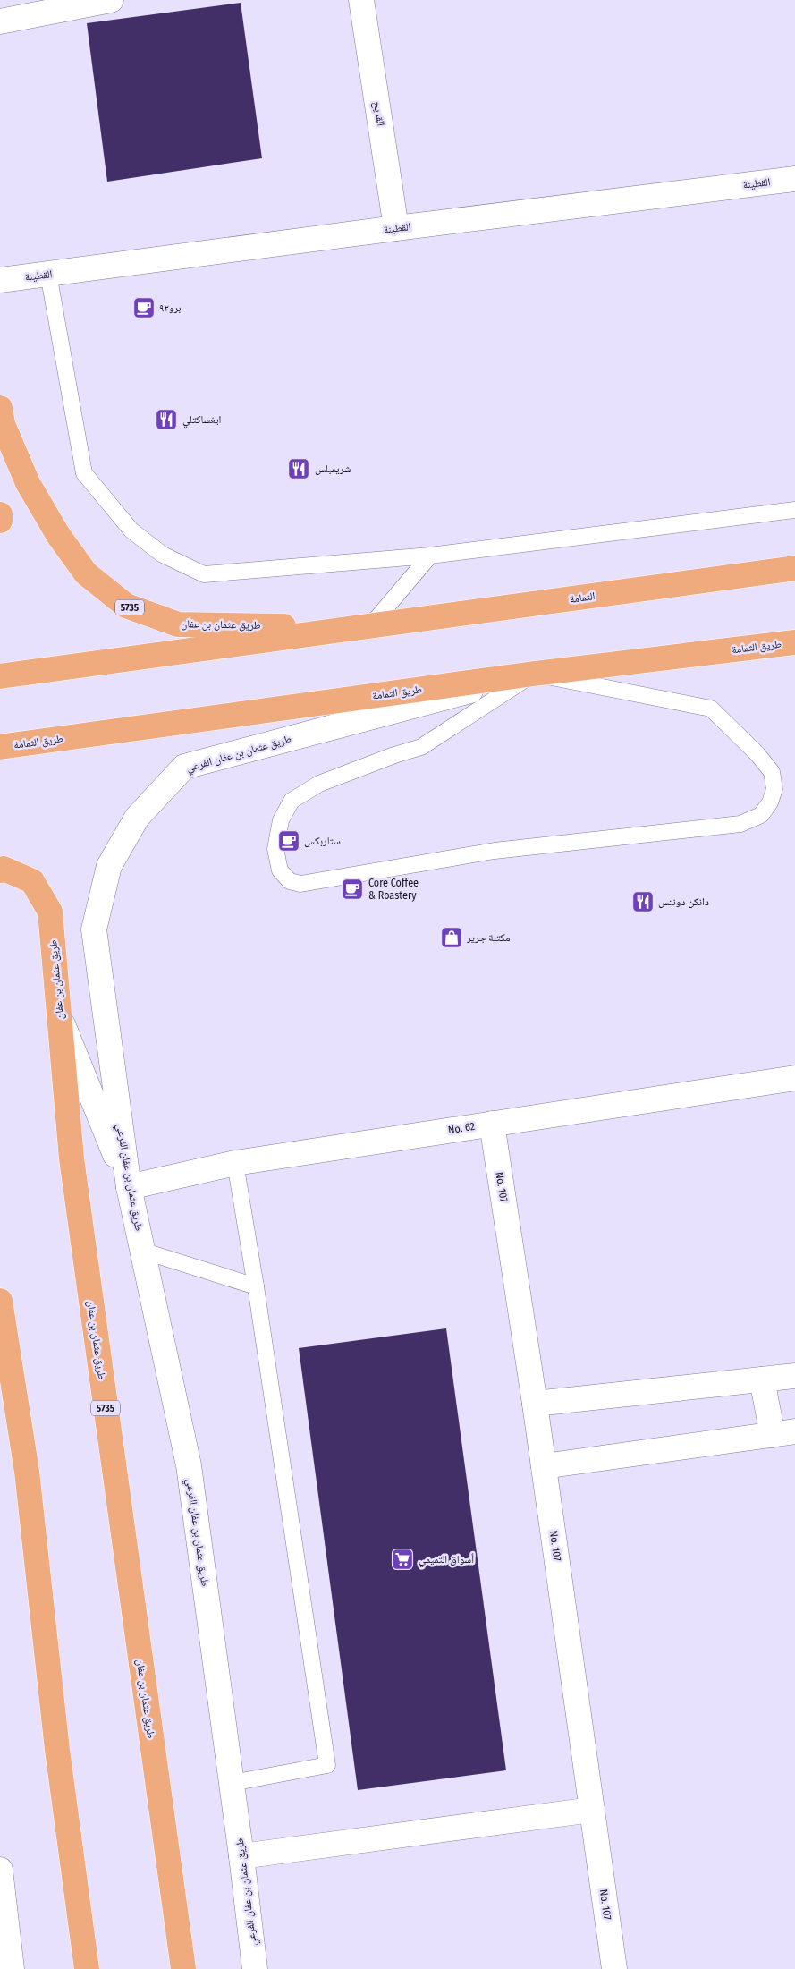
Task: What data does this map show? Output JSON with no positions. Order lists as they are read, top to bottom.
{
  "streets": {
    "main road": [
      "الثمامة",
      "5735",
      "طريق عثمان بن عفان",
      "طريق الثمامة"
    ],
    "street": [
      "القديح",
      "القطينة",
      "طريق عثمان بن عفان الفرعي",
      "No. 62",
      "No. 107"
    ]
  },
  "crossings": [
    ["القديح", "القطينة"],
    ["الثمامة", "طريق عثمان بن عفان"],
    ["طريق الثمامة", "طريق عثمان بن عفان الفرعي"],
    ["طريق عثمان بن عفان الفرعي", "No. 62"],
    ["No. 62", "No. 107"]
  ],
  "places": {
    "cafe": ["برو٩٢", "ستاربكس", "Core Coffee & Roastery"],
    "restaurant": ["ايغساكتلي", "شريمبلس", "دانكن دونتس"],
    "shop": ["مكتبة جرير"],
    "supermarket": ["أسواق التميمي"]
  }
}
